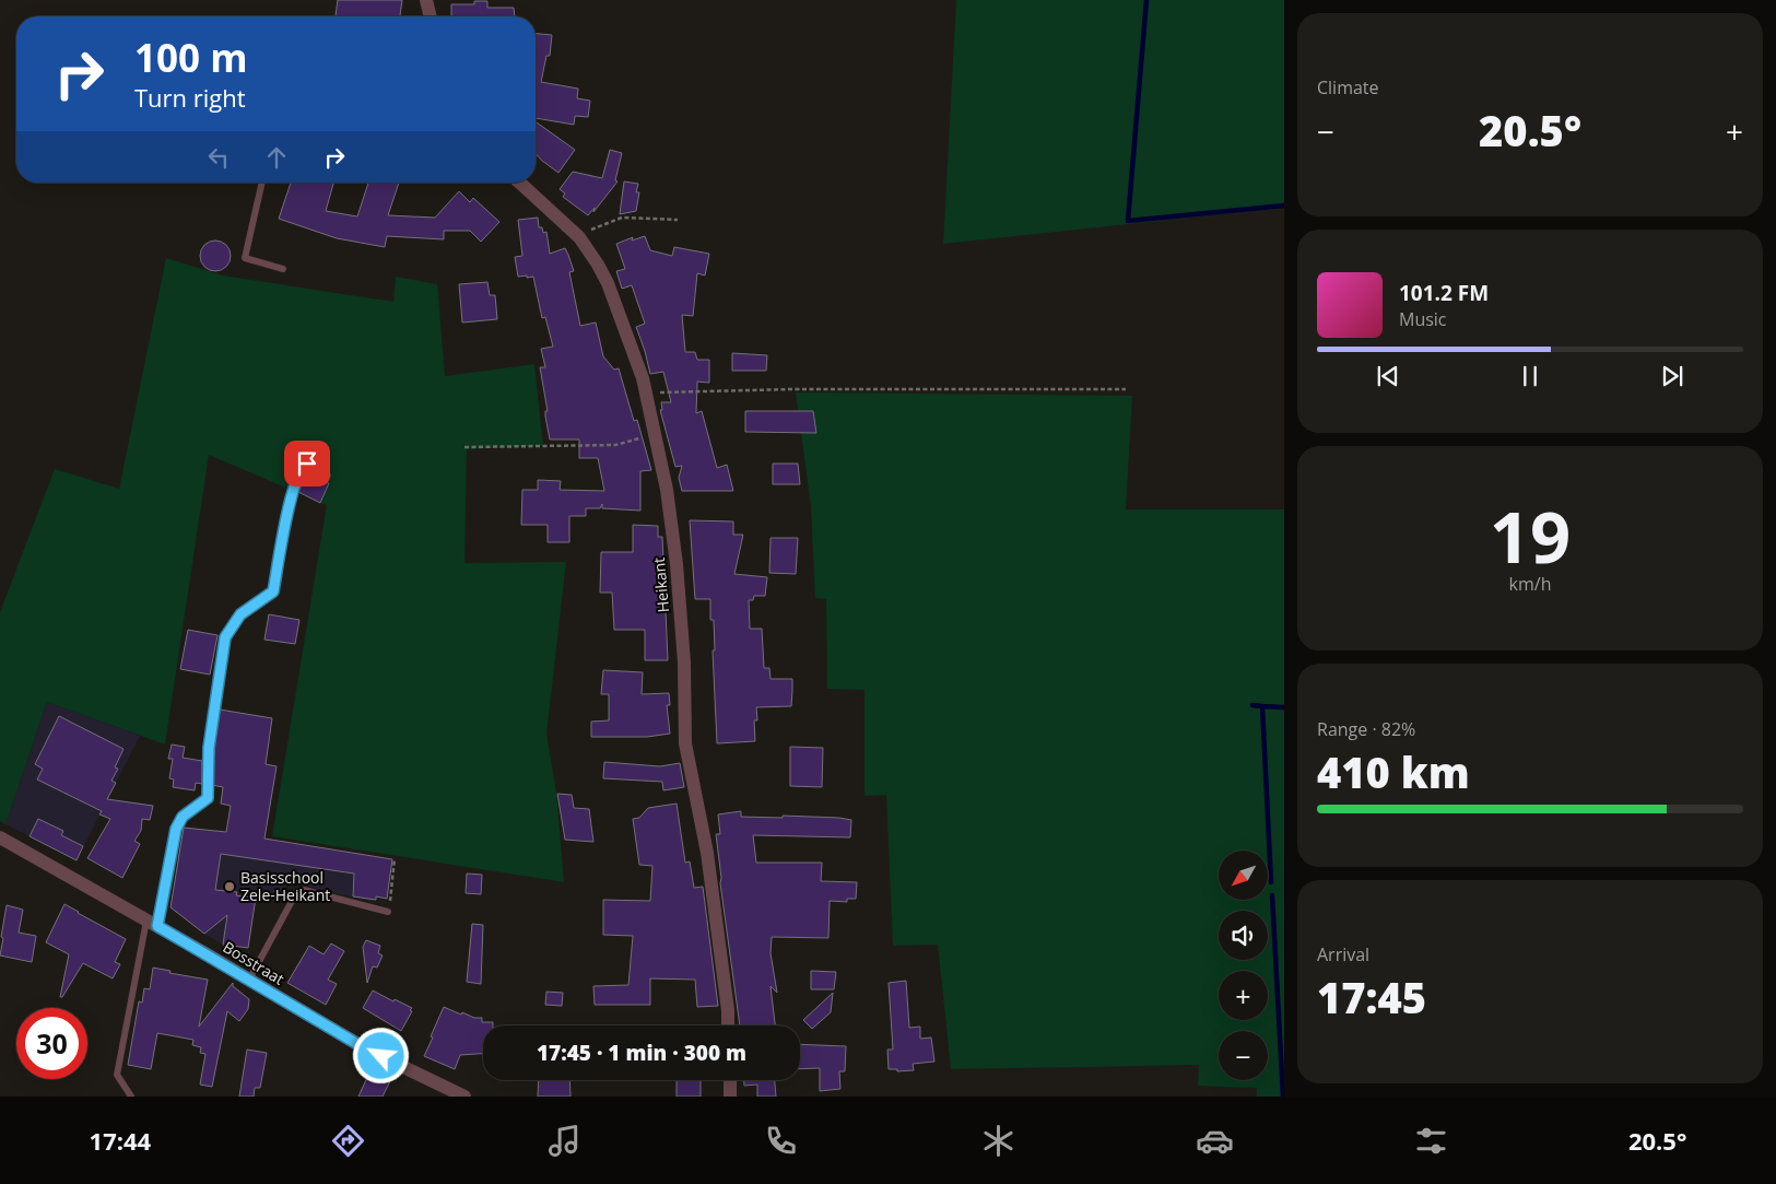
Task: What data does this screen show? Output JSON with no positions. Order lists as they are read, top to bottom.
{
  "streets": {
    "street": ["Heikant", "Bosstraat"]
  },
  "places": ["Basisschool Zele-Heikant"],
  "north": "bottom left",
  "page": {
    "tile": [
      "Climate",
      ["19", "km/h"],
      ["Range · 82%", "410 km"],
      ["Arrival", "17:45"]
    ],
    "turn": ["100 m", "Turn right"],
    "heat": ["−", "20.5°", "+"],
    "song": ["101.2 FM", "Music"],
    "map_buttons": ["+", "−"],
    "limit": "30",
    "trip": "17:45 · 1 min · 300 m",
    "tabs": ["17:44", "20.5°"]
  }
}
